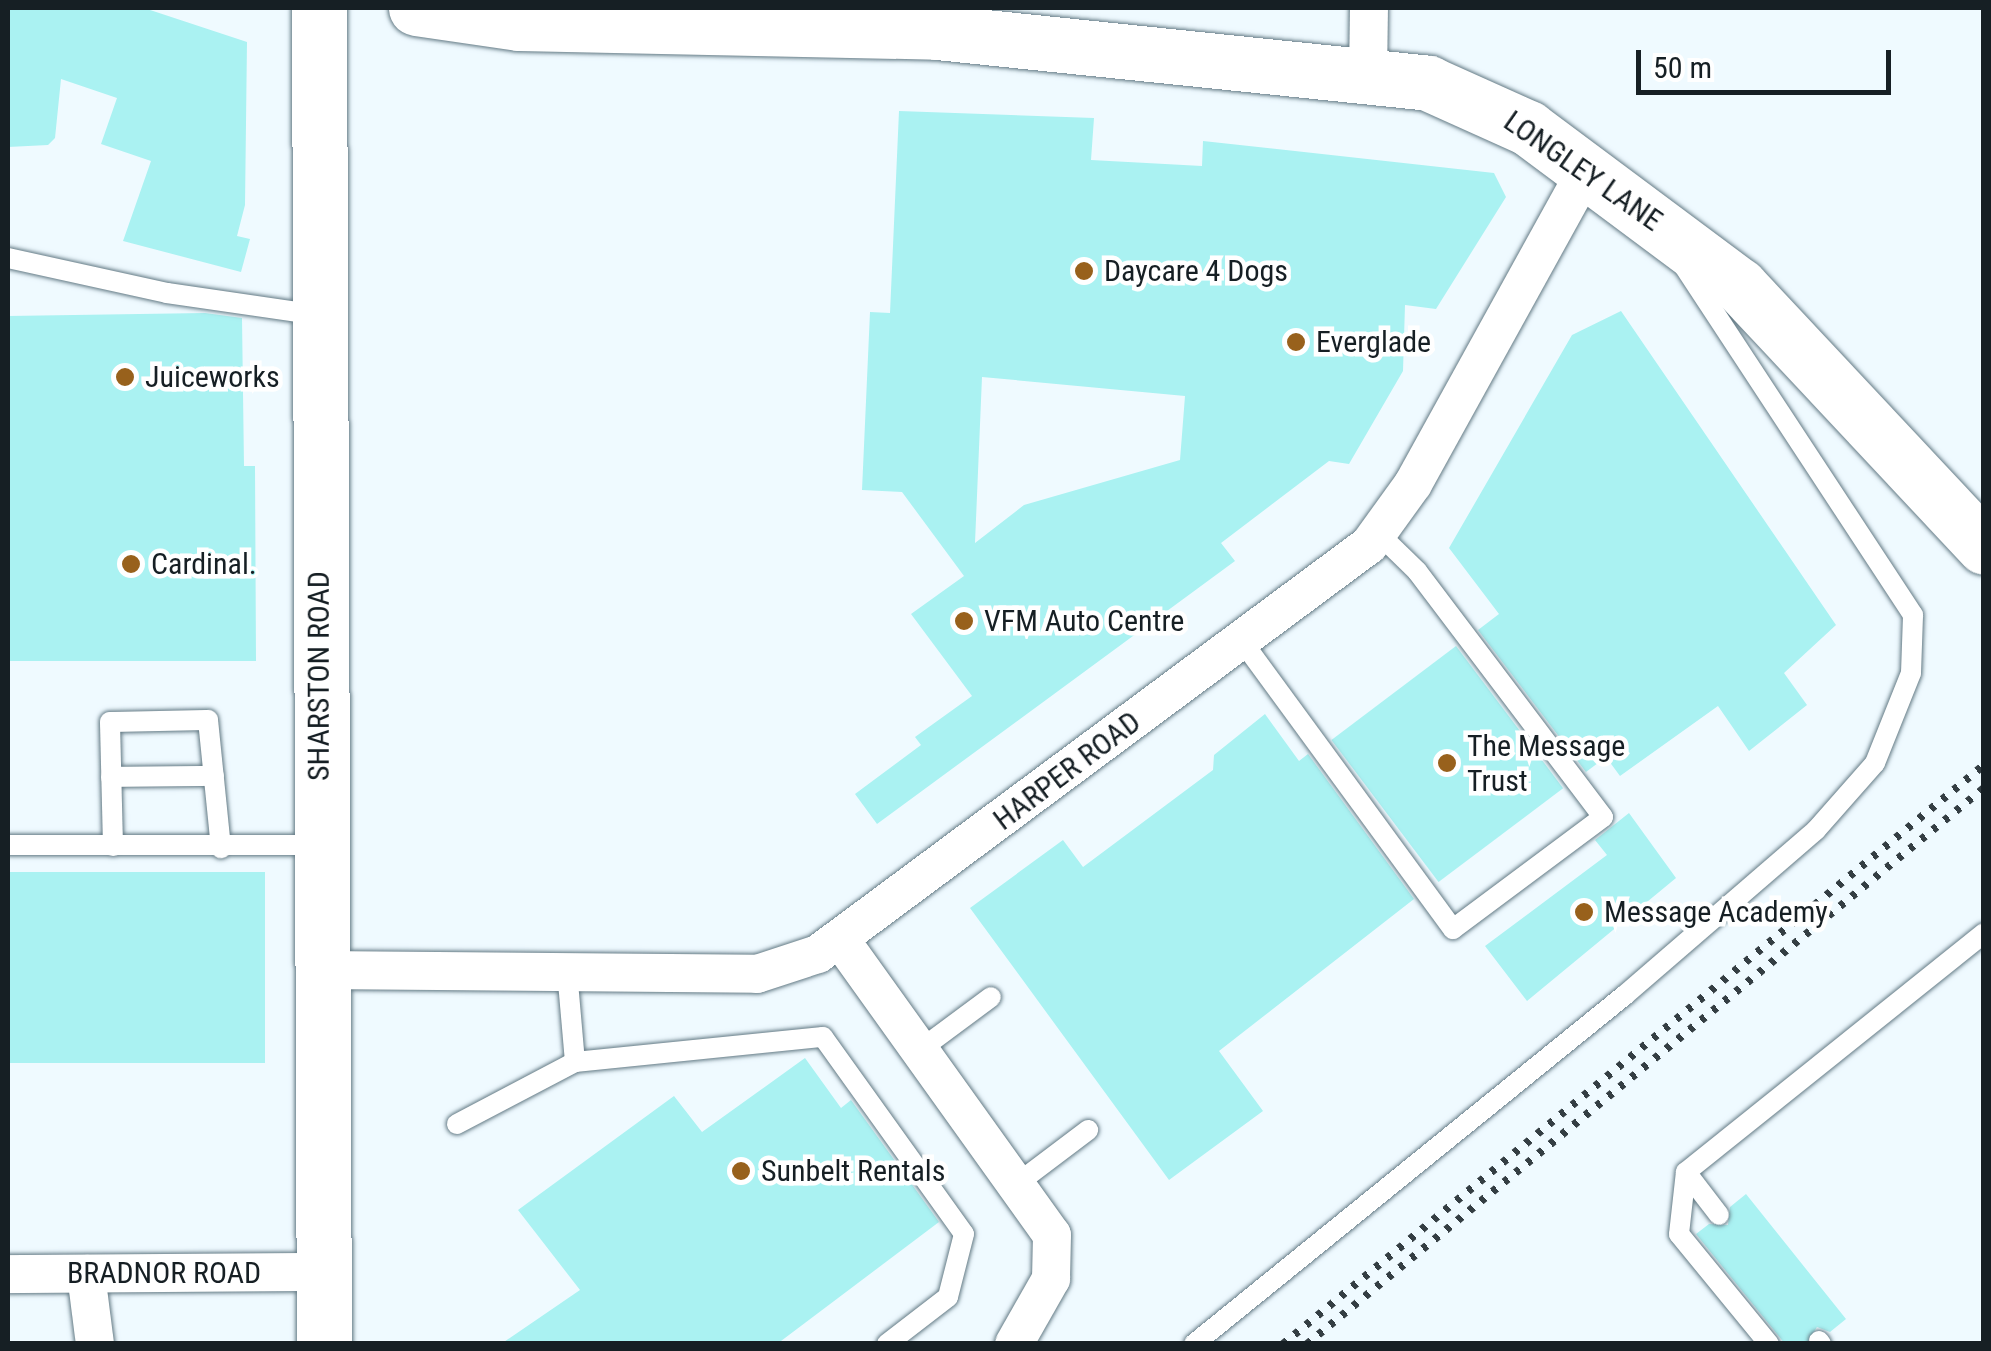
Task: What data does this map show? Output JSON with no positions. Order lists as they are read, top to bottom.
{
  "streets": {
    "main road": ["LONGLEY LANE", "SHARSTON ROAD"],
    "street": ["HARPER ROAD", "BRADNOR ROAD"]
  },
  "crossings": [
    ["LONGLEY LANE", "HARPER ROAD"],
    ["SHARSTON ROAD", "HARPER ROAD"],
    ["SHARSTON ROAD", "BRADNOR ROAD"]
  ],
  "places": [
    "Daycare 4 Dogs",
    "Everglade",
    "Juiceworks",
    "Cardinal.",
    "VFM Auto Centre",
    "The Message Trust",
    "Message Academy",
    "Sunbelt Rentals"
  ],
  "scale_bar": "50 m"
}
